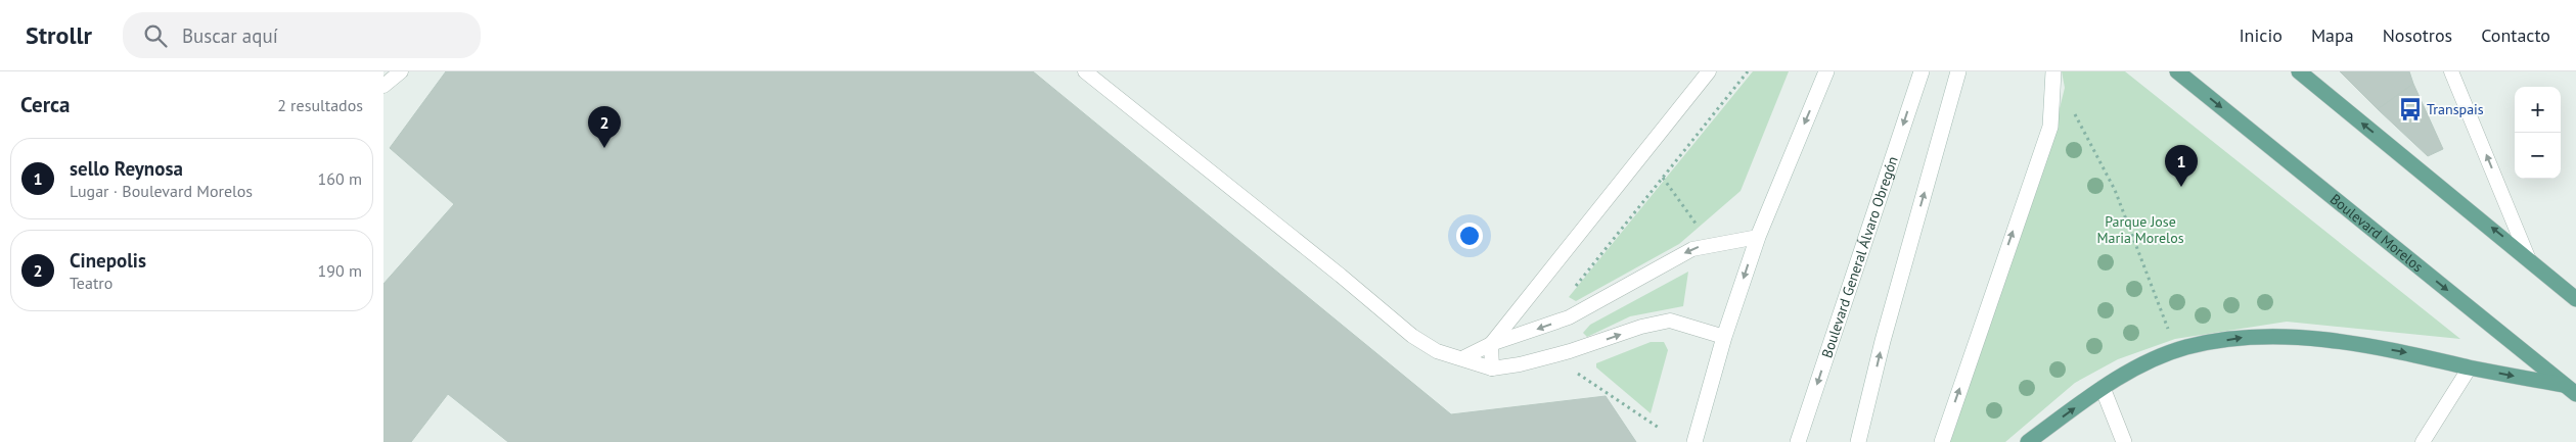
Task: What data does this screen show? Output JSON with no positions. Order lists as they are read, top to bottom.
{
  "streets": {
    "main road": ["Boulevard Morelos", "Boulevard General Álvaro Obregón"]
  },
  "parks": ["Parque Jose Maria Morelos"],
  "places": {
    "bus stop": ["Transpais"]
  },
  "page": {
    "header": "Strollr",
    "search": "Buscar aquí",
    "nav": [
      "Inicio",
      "Mapa",
      "Nosotros",
      "Contacto"
    ],
    "heading": ["Cerca", "2 resultados"],
    "map_buttons": ["+", "−"],
    "pins": ["2", "1"],
    "list": [
      {
        "mark": "1",
        "name": "sello Reynosa",
        "note": "Lugar · Boulevard Morelos",
        "value": "160 m"
      },
      {
        "mark": "2",
        "name": "Cinepolis",
        "note": "Teatro",
        "value": "190 m"
      }
    ]
  }
}
